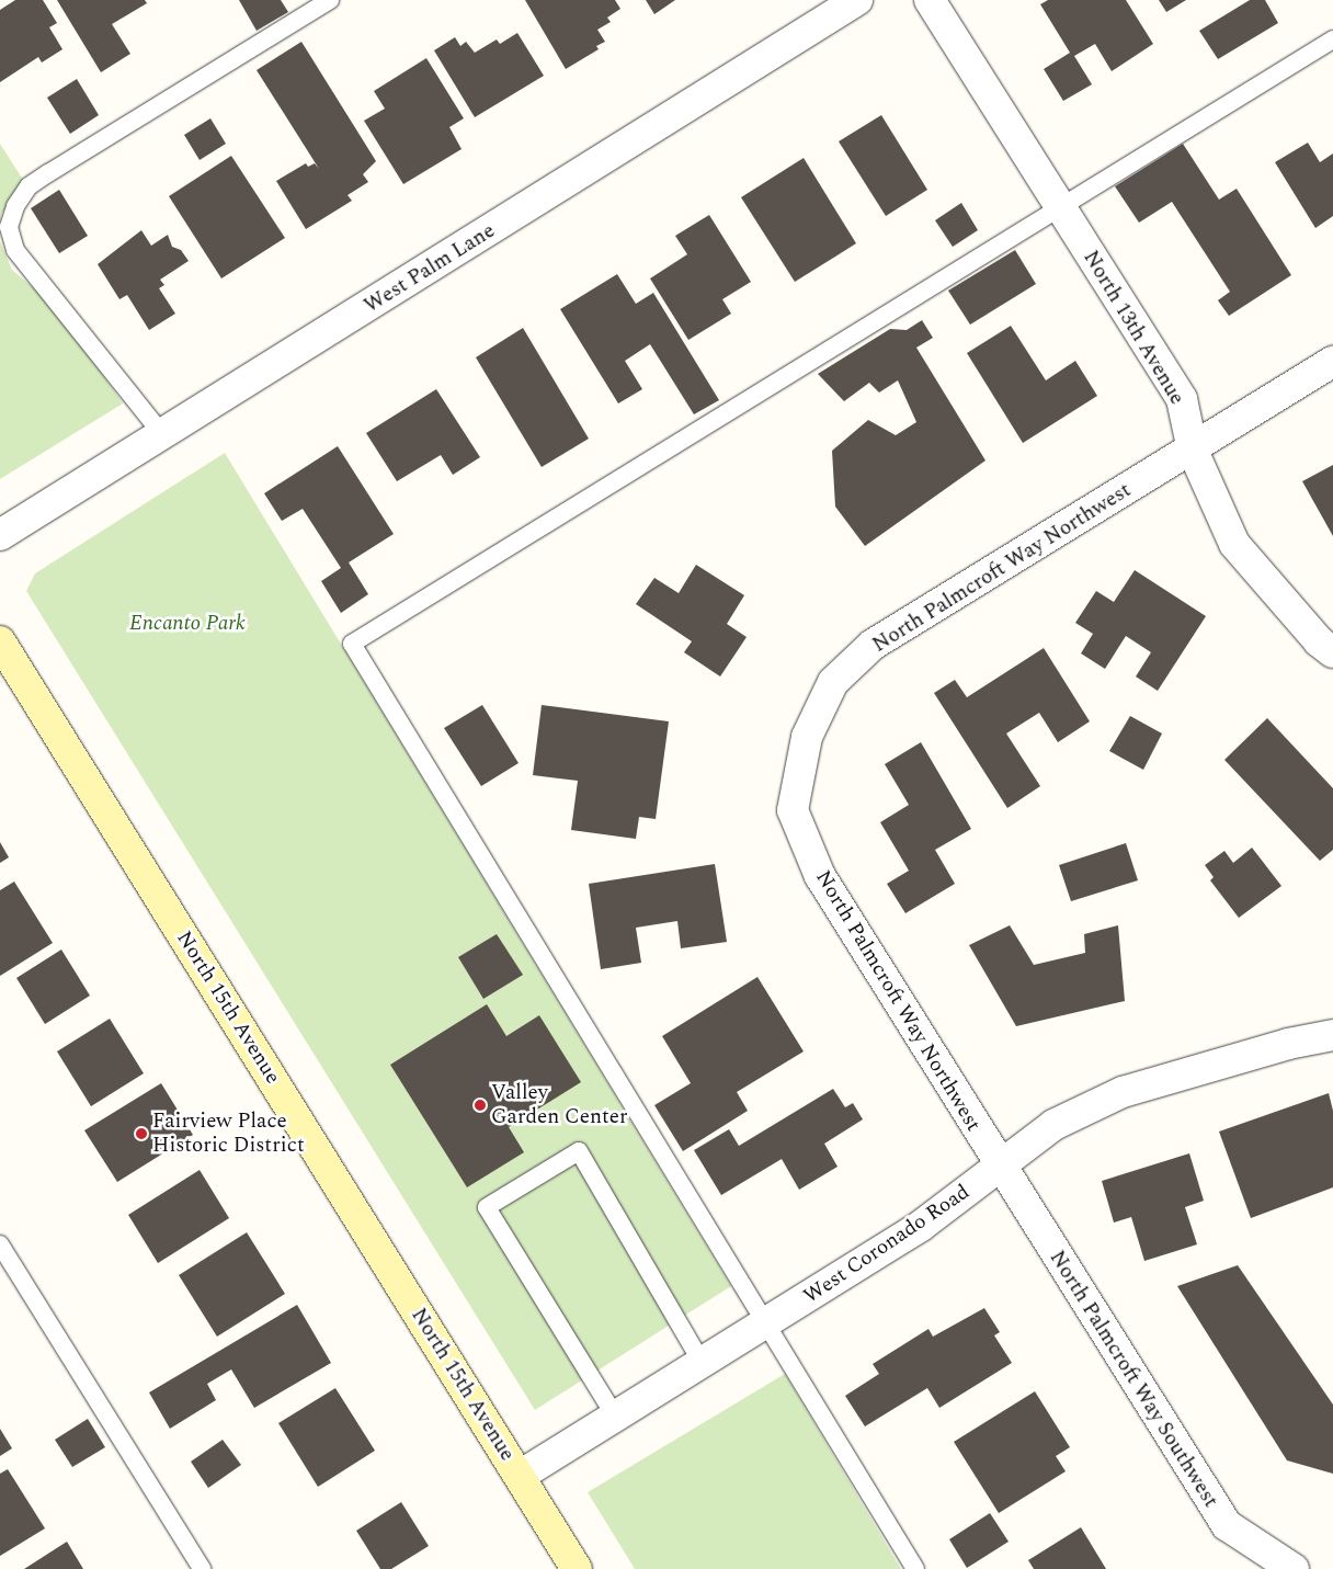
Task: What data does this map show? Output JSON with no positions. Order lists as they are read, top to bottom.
{
  "streets": {
    "street": [
      "West Palm Lane",
      "North 13th Avenue",
      "North Palmcroft Way Northwest",
      "North 15th Avenue",
      "West Coronado Road",
      "North Palmcroft Way Southwest"
    ]
  },
  "crossings": [
    ["North 13th Avenue", "North Palmcroft Way Northwest"],
    ["North Palmcroft Way Northwest", "West Coronado Road"],
    ["North Palmcroft Way Northwest", "North Palmcroft Way Southwest"],
    ["North 15th Avenue", "West Coronado Road"],
    ["West Coronado Road", "North Palmcroft Way Southwest"]
  ],
  "parks": ["Encanto Park"],
  "places": ["Valley Garden Center", "Fairview Place Historic District"]
}
